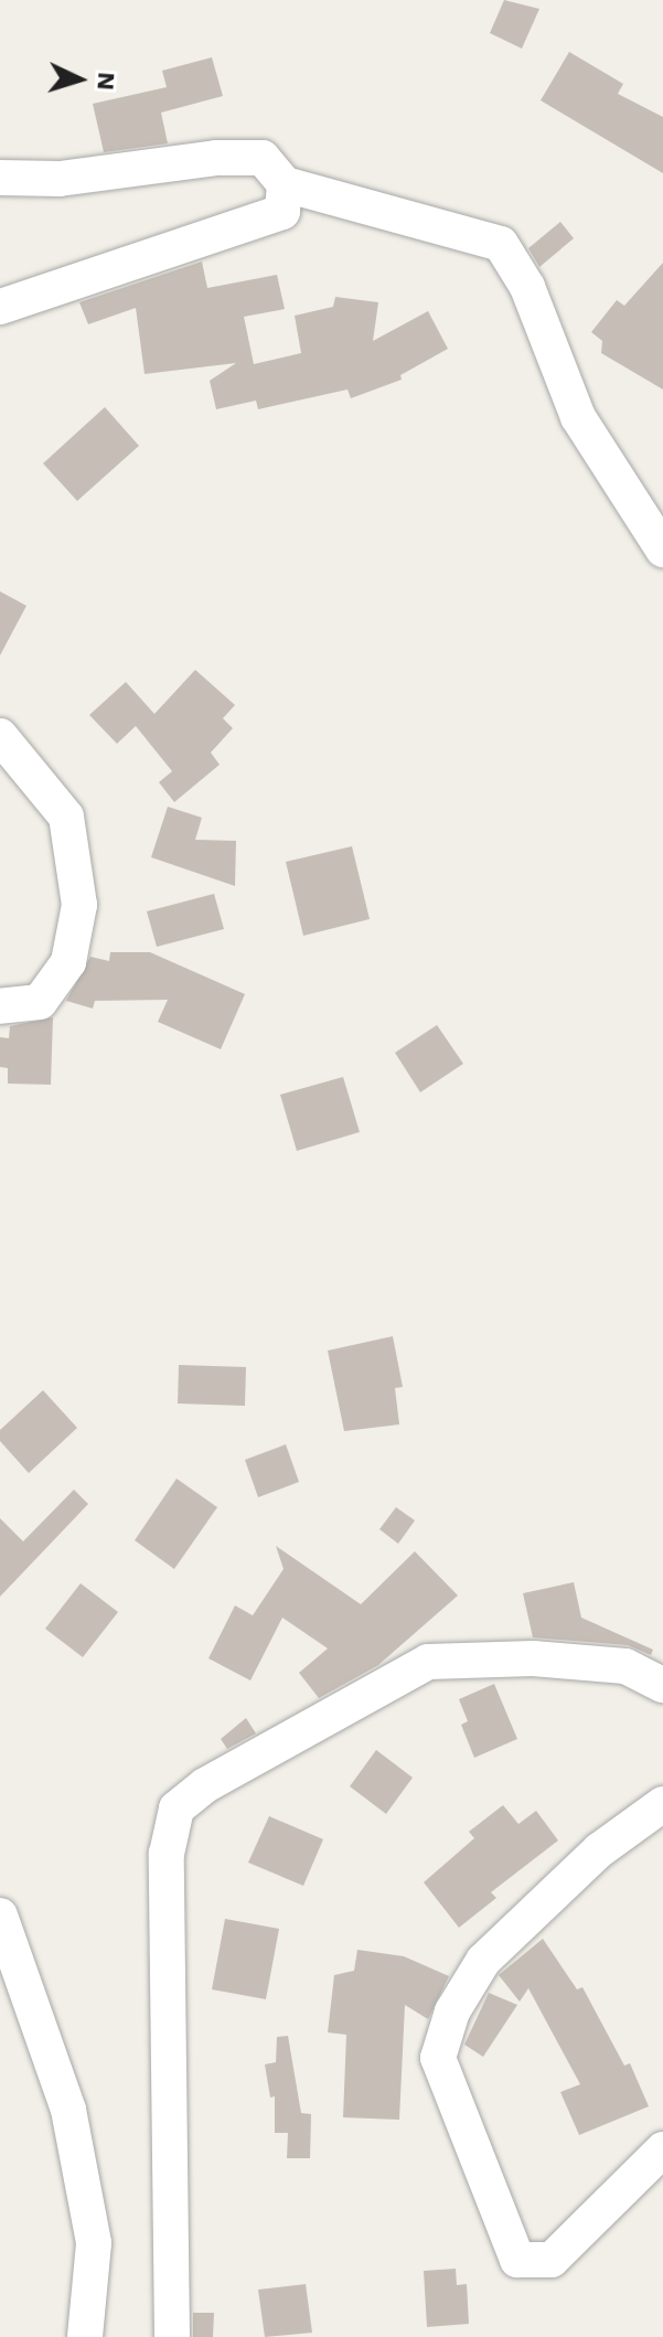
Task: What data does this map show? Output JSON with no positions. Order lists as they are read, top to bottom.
{
  "north": "right"
}
